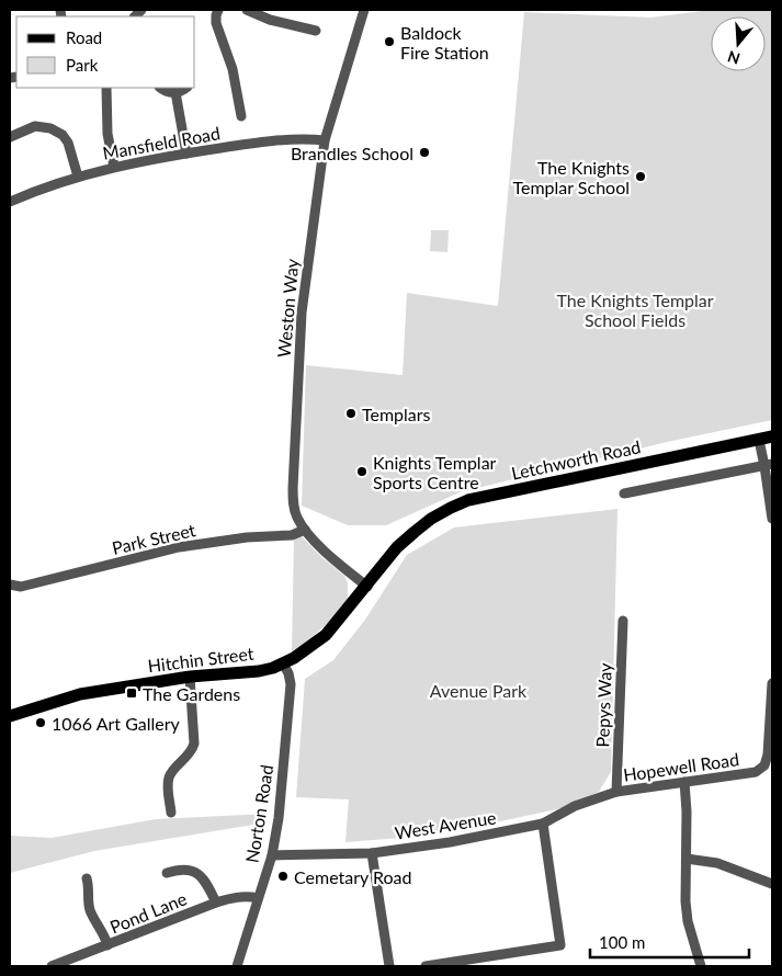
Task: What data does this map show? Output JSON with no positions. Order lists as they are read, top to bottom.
{
  "streets": {
    "main road": ["Letchworth Road", "Hitchin Street"],
    "street": [
      "Mansfield Road",
      "Weston Way",
      "Park Street",
      "Pepys Way",
      "Hopewell Road",
      "Norton Road",
      "West Avenue",
      "Pond Lane"
    ]
  },
  "crossings": [
    ["Mansfield Road", "Weston Way"],
    ["Weston Way", "Letchworth Road"],
    ["Weston Way", "Park Street"],
    ["Weston Way", "Hitchin Street"],
    ["Letchworth Road", "Hitchin Street"],
    ["Hitchin Street", "Norton Road"],
    ["Pepys Way", "Hopewell Road"],
    ["Pepys Way", "West Avenue"],
    ["Hopewell Road", "West Avenue"],
    ["Norton Road", "West Avenue"],
    ["Norton Road", "Pond Lane"]
  ],
  "parks": ["The Knights Templar School Fields", "Avenue Park"],
  "places": {
    "other": [
      "Baldock Fire Station",
      "Brandles School",
      "The Knights Templar School",
      "Templars",
      "Knights Templar Sports Centre",
      "1066 Art Gallery",
      "Cemetary Road"
    ],
    "transit": ["The Gardens"]
  },
  "legend": ["Road", "Park"],
  "scale_bar": "100 m",
  "north": "bottom"
}
